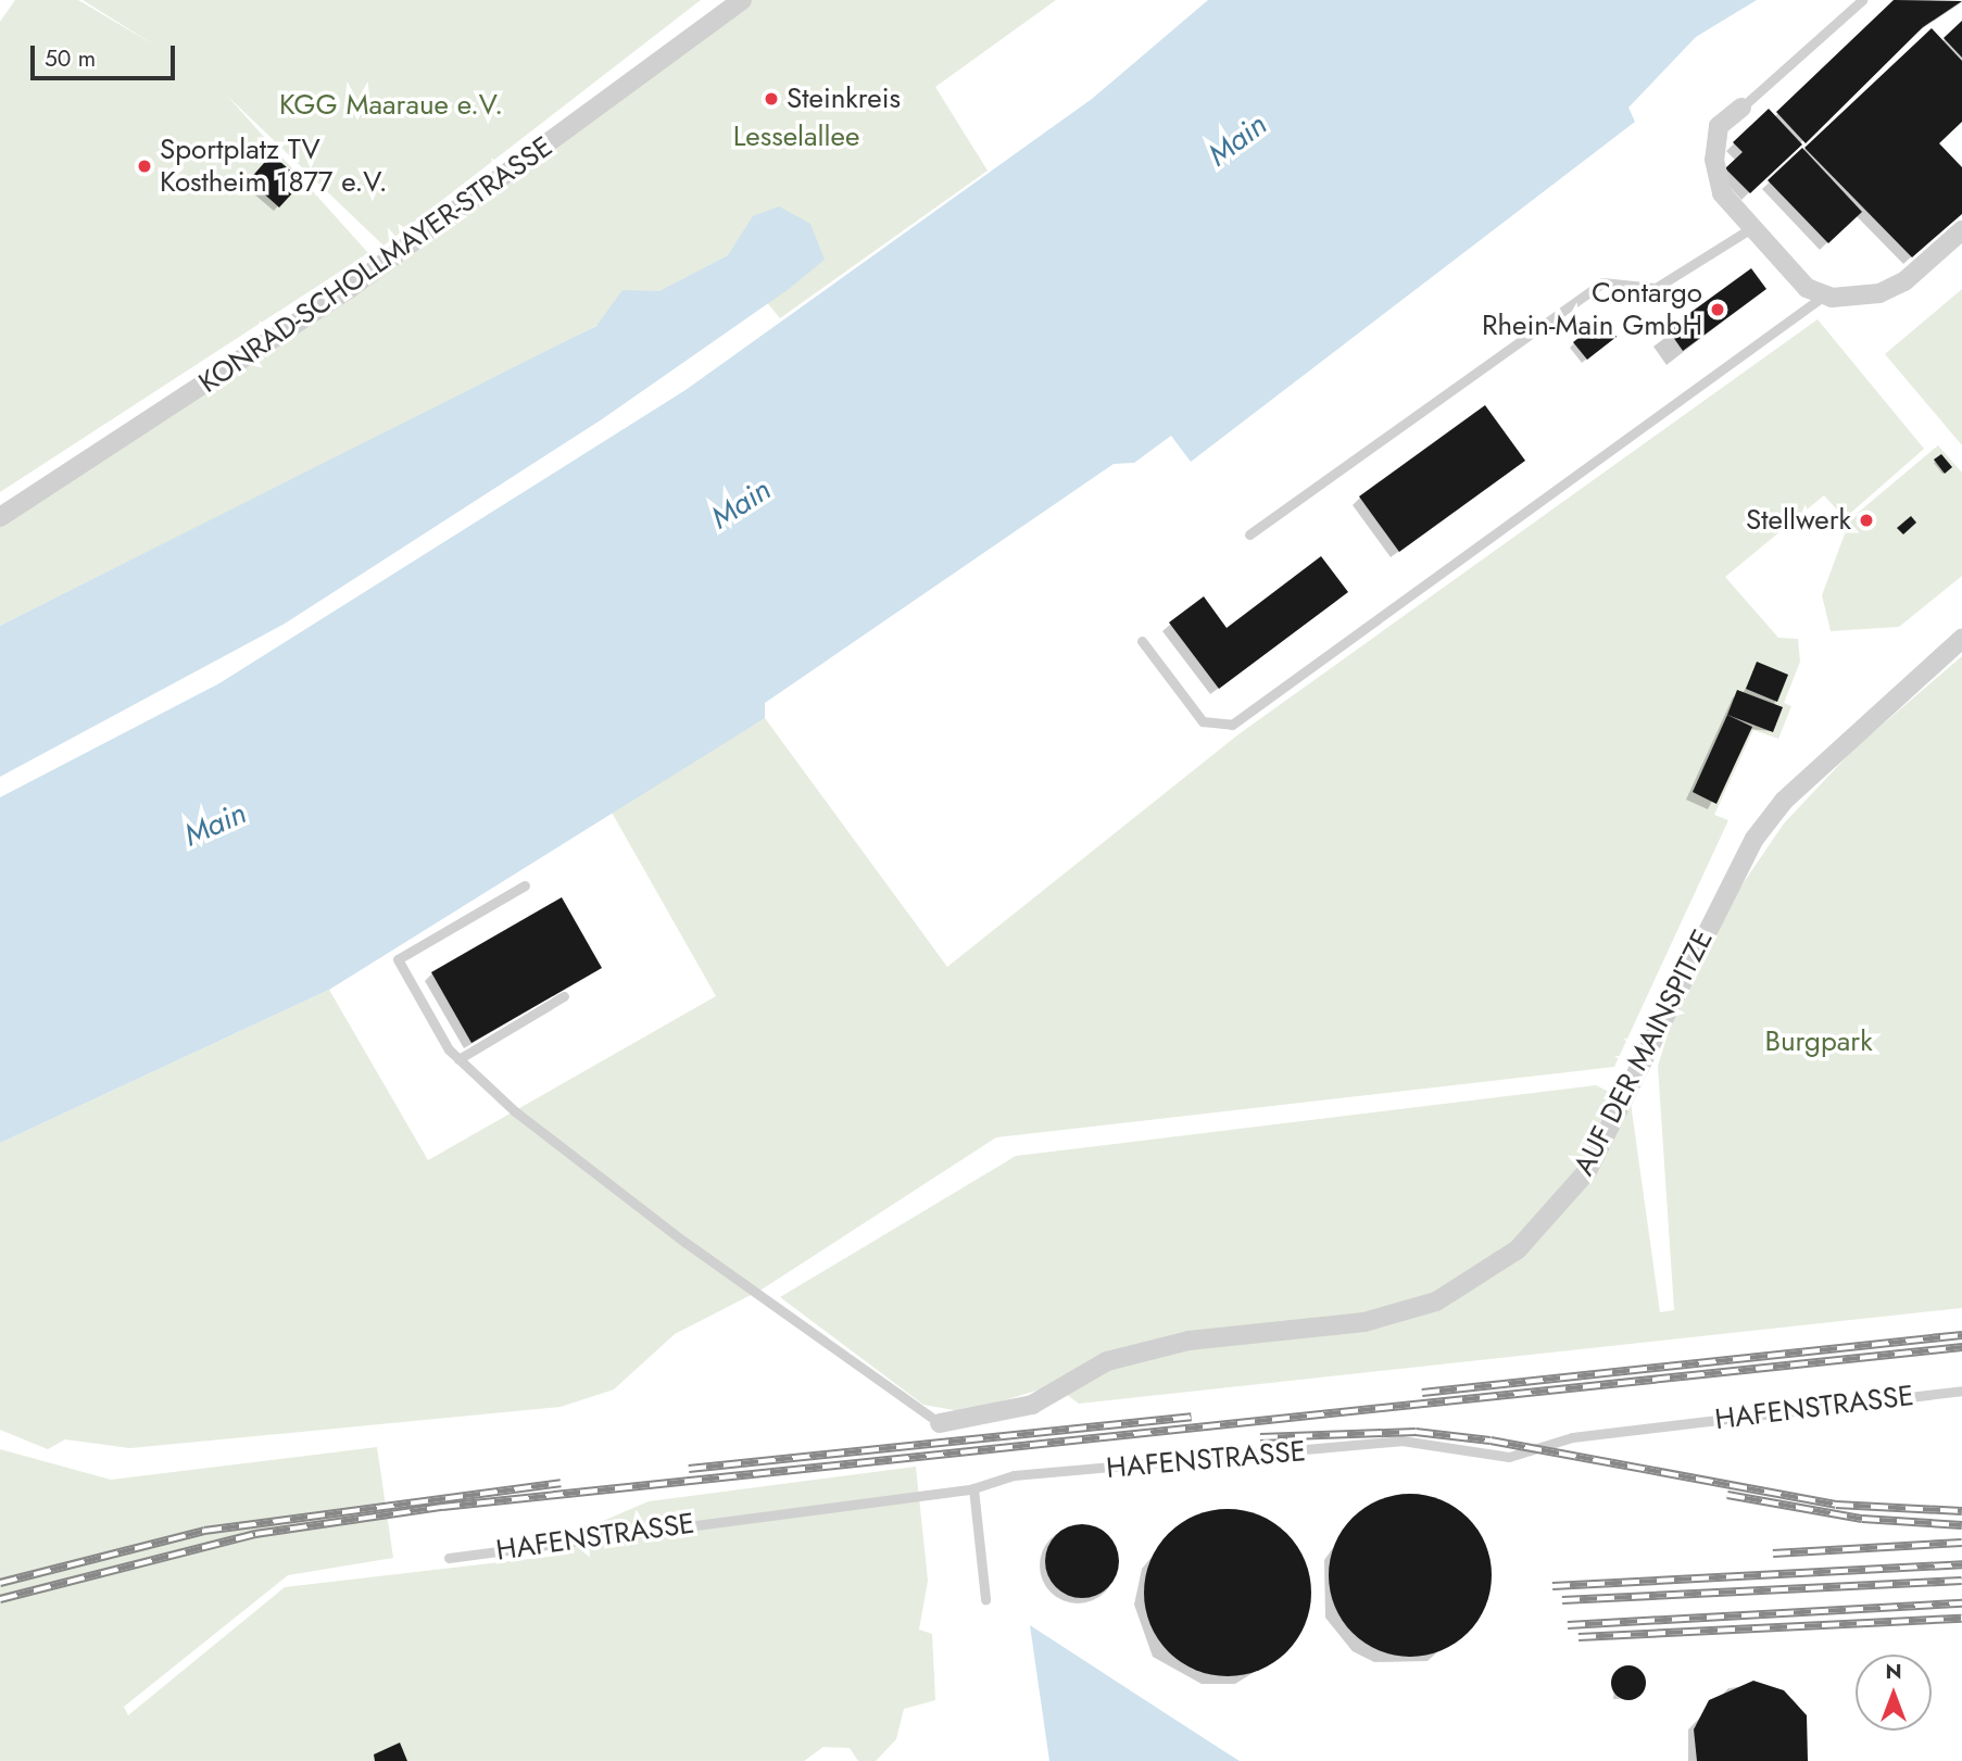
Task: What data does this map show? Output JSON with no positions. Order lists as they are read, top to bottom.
{
  "streets": {
    "street": ["KONRAD-SCHOLLMAYER-STRASSE", "AUF DER MAINSPITZE"],
    "lane": ["HAFENSTRASSE"]
  },
  "water": ["Main"],
  "parks": ["KGG Maaraue e.V.", "Lesselallee", "Burgpark"],
  "places": [
    "Steinkreis",
    "Sportplatz TV Kostheim 1877 e.V.",
    "Contargo Rhein-Main GmbH",
    "Stellwerk"
  ],
  "scale_bar": "50 m",
  "north": "top"
}
